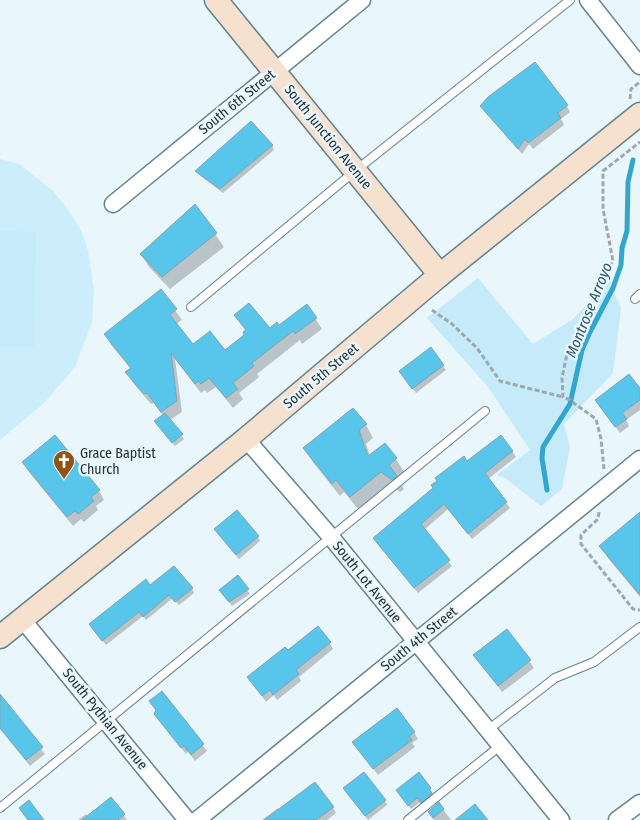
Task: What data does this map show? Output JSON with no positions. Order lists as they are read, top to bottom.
{
  "streets": {
    "street": [
      "South 6th Street",
      "South Junction Avenue",
      "South 5th Street",
      "South Lot Avenue",
      "South 4th Street",
      "South Pythian Avenue"
    ]
  },
  "crossings": [
    ["South 6th Street", "South Junction Avenue"],
    ["South Junction Avenue", "South 5th Street"],
    ["South 5th Street", "South Lot Avenue"],
    ["South 5th Street", "South Pythian Avenue"],
    ["South Lot Avenue", "South 4th Street"]
  ],
  "water": ["Montrose Arroyo"],
  "places": {
    "church": ["Grace Baptist Church"]
  }
}
